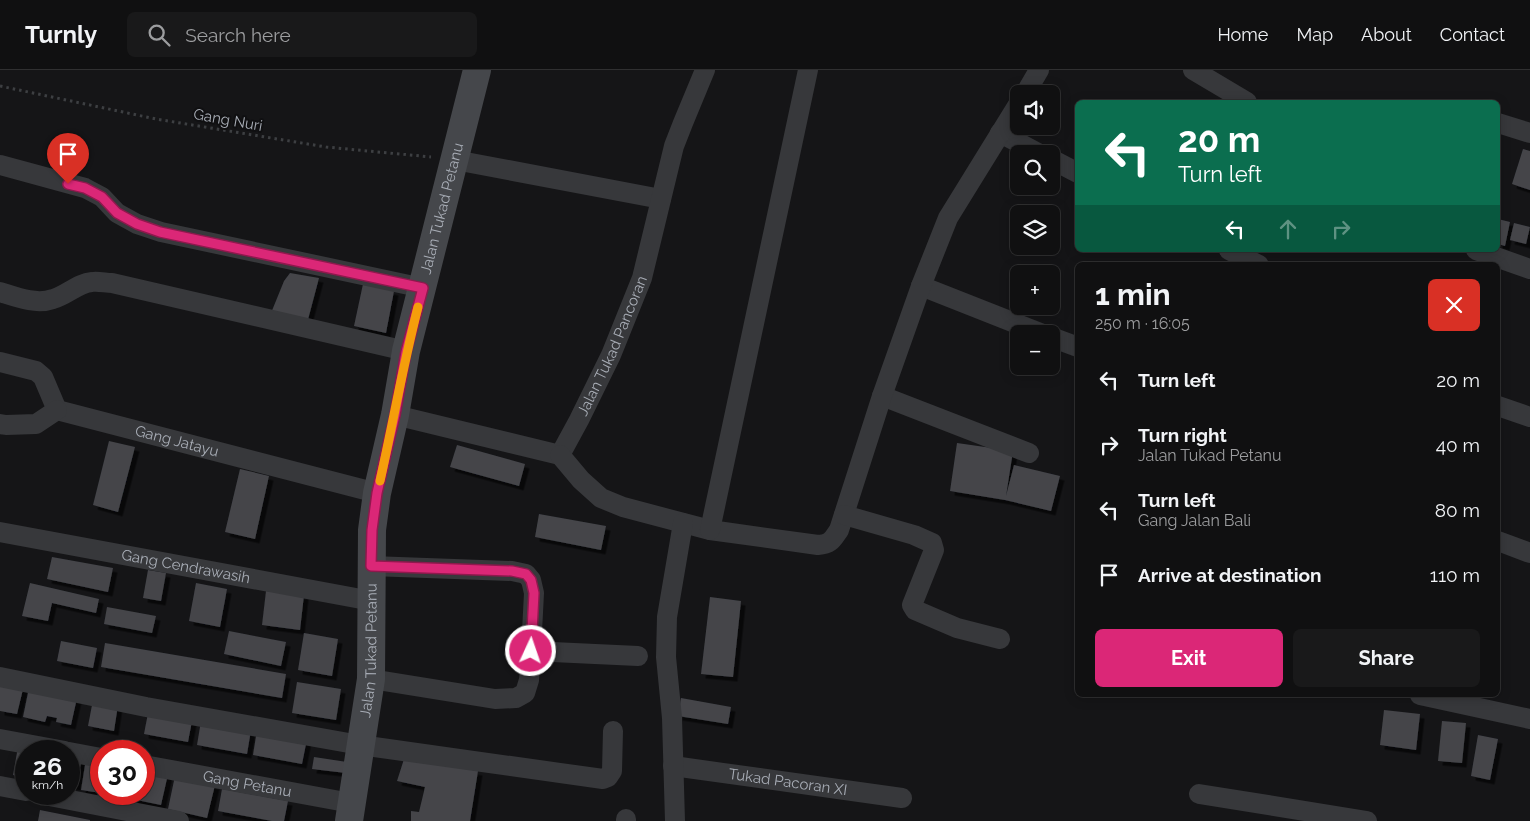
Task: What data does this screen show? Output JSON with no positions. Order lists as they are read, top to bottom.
{
  "streets": {
    "street": [
      "Jalan Tukad Petanu",
      "Jalan Tukad Pancoran",
      "Gang Jatayu",
      "Gang Cendrawasih",
      "Tukad Pacoran XI",
      "Gang Petanu"
    ],
    "path": ["Gang Nuri"]
  },
  "crossings": [
    ["Gang Nuri", "Jalan Tukad Petanu"],
    ["Jalan Tukad Petanu", "Gang Jatayu"],
    ["Jalan Tukad Petanu", "Gang Cendrawasih"],
    ["Jalan Tukad Petanu", "Gang Petanu"]
  ],
  "page": {
    "header": "Turnly",
    "search": "Search here",
    "nav": [
      "Home",
      "Map",
      "About",
      "Contact"
    ],
    "map_buttons": ["+", "−"],
    "turn": ["20 m", "Turn left"],
    "heading": ["1 min", "250 m · 16:05"],
    "list": [
      {
        "name": "Turn left",
        "value": "20 m"
      },
      {
        "name": "Turn right",
        "note": "Jalan Tukad Petanu",
        "value": "40 m"
      },
      {
        "name": "Turn left",
        "note": "Gang Jalan Bali",
        "value": "80 m"
      },
      {
        "name": "Arrive at destination",
        "value": "110 m"
      }
    ],
    "buttons": ["Exit", "Share"],
    "speed": "26 km/h",
    "limit": "30"
  }
}
